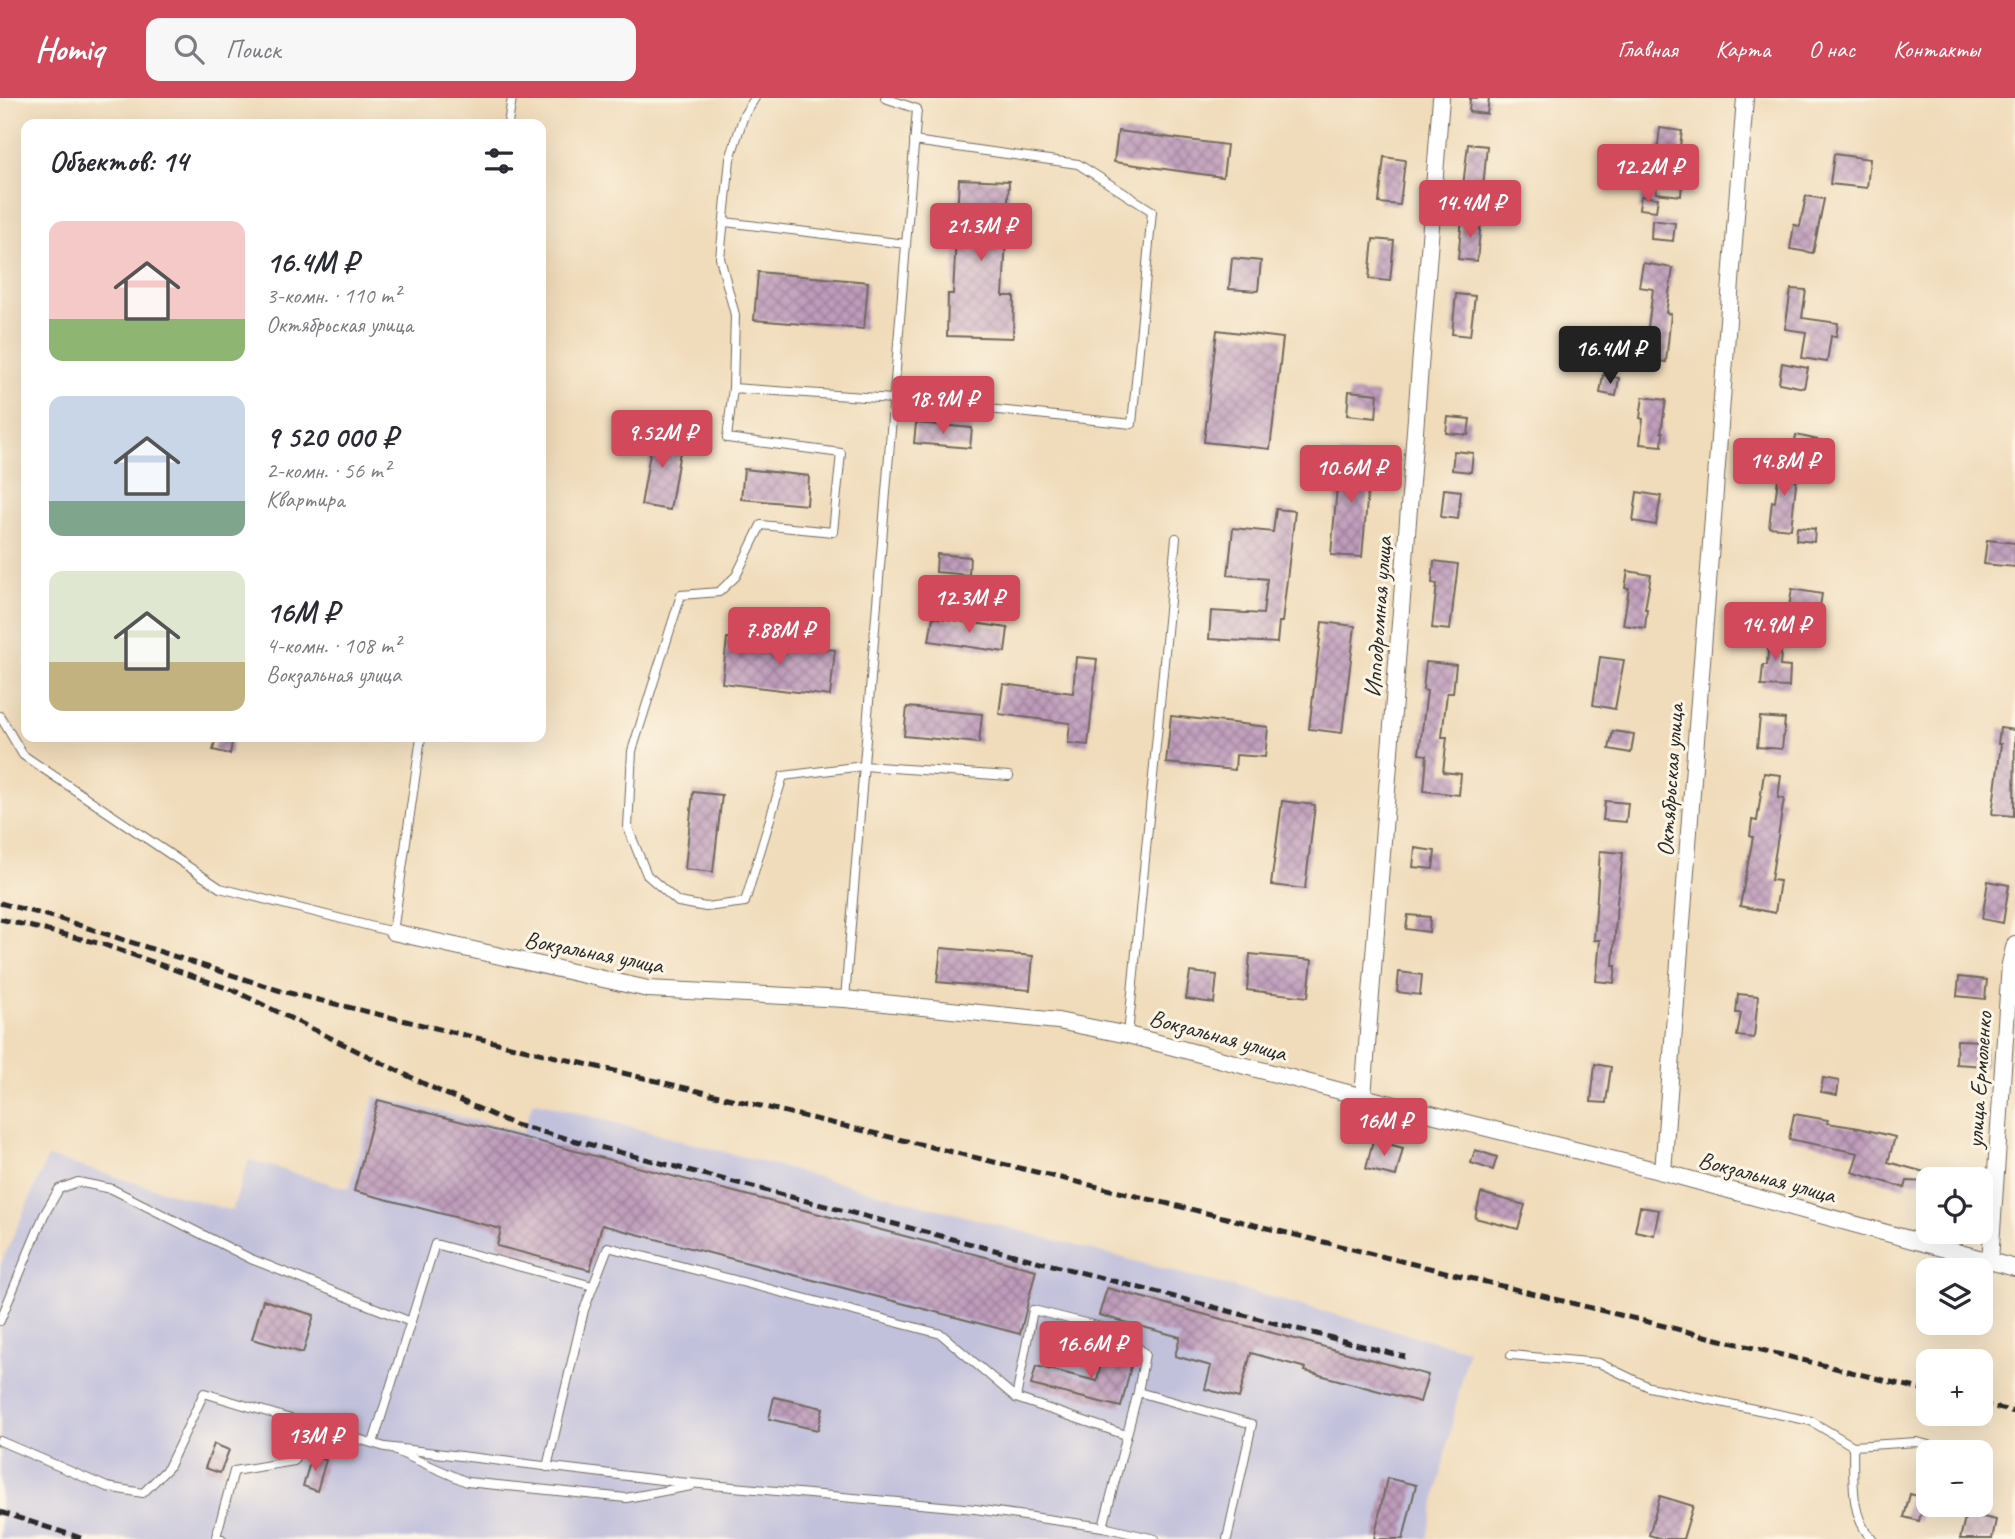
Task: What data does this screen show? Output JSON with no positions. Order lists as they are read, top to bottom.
{
  "streets": {
    "street": [
      "Ипподромная улица",
      "Октябрьская улица",
      "Вокзальная улица",
      "улица Ермоленко"
    ]
  },
  "crossings": [
    ["Ипподромная улица", "Вокзальная улица"],
    ["Октябрьская улица", "Вокзальная улица"]
  ],
  "page": {
    "header": "Homiq",
    "search": "Поиск",
    "nav": [
      "Главная",
      "Карта",
      "О нас",
      "Контакты"
    ],
    "heading": "Объектов: 14",
    "price": [
      "12.2M ₽",
      "14.4M ₽",
      "21.3M ₽",
      "16.4M ₽",
      "18.9M ₽",
      "9.52M ₽",
      "14.8M ₽",
      "10.6M ₽",
      "12.3M ₽",
      "14.9M ₽",
      "7.88M ₽",
      "16M ₽",
      "16.6M ₽",
      "13M ₽"
    ],
    "list": [
      {
        "name": "16.4M ₽",
        "note": "3-комн. · 110 m² · Октябрьская улица"
      },
      {
        "name": "9 520 000 ₽",
        "note": "2-комн. · 56 m² · Квартира"
      },
      {
        "name": "16M ₽",
        "note": "4-комн. · 108 m² · Вокзальная улица"
      }
    ],
    "map_buttons": ["+", "−"]
  }
}
